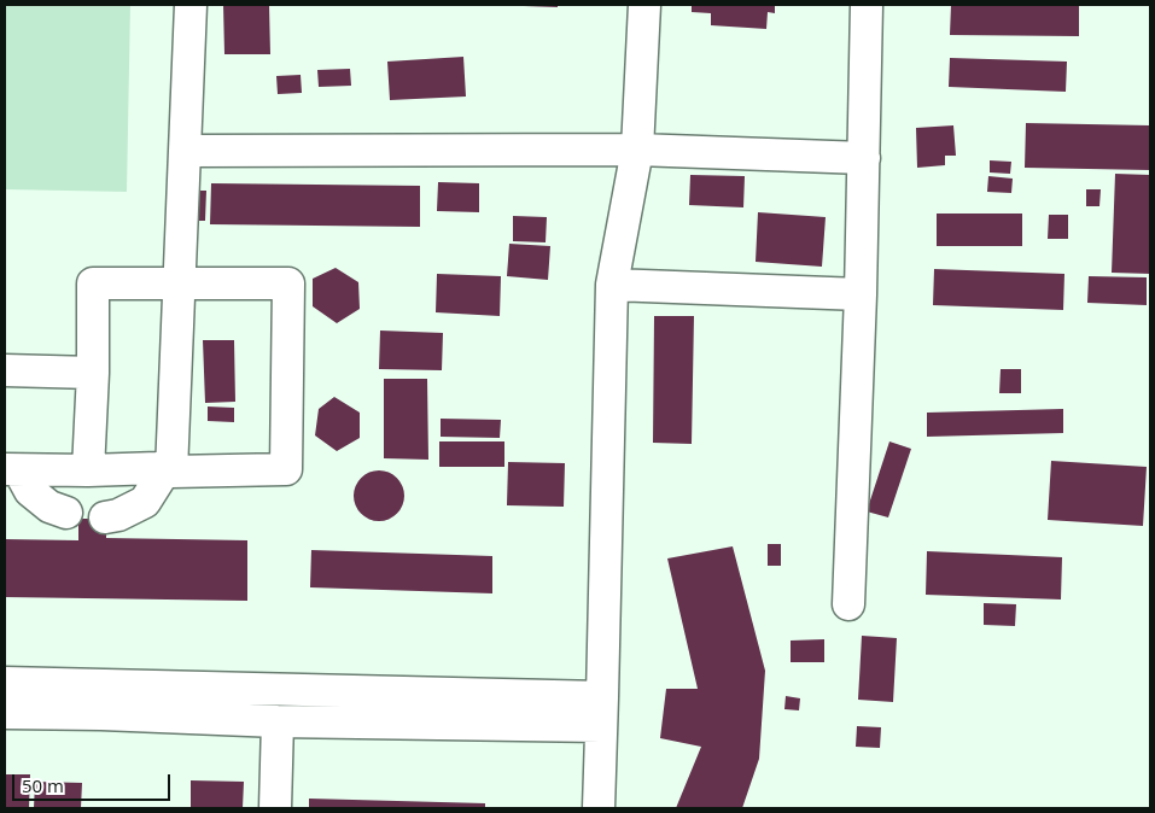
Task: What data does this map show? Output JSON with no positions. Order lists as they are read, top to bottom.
{
  "scale_bar": "50 m"
}
